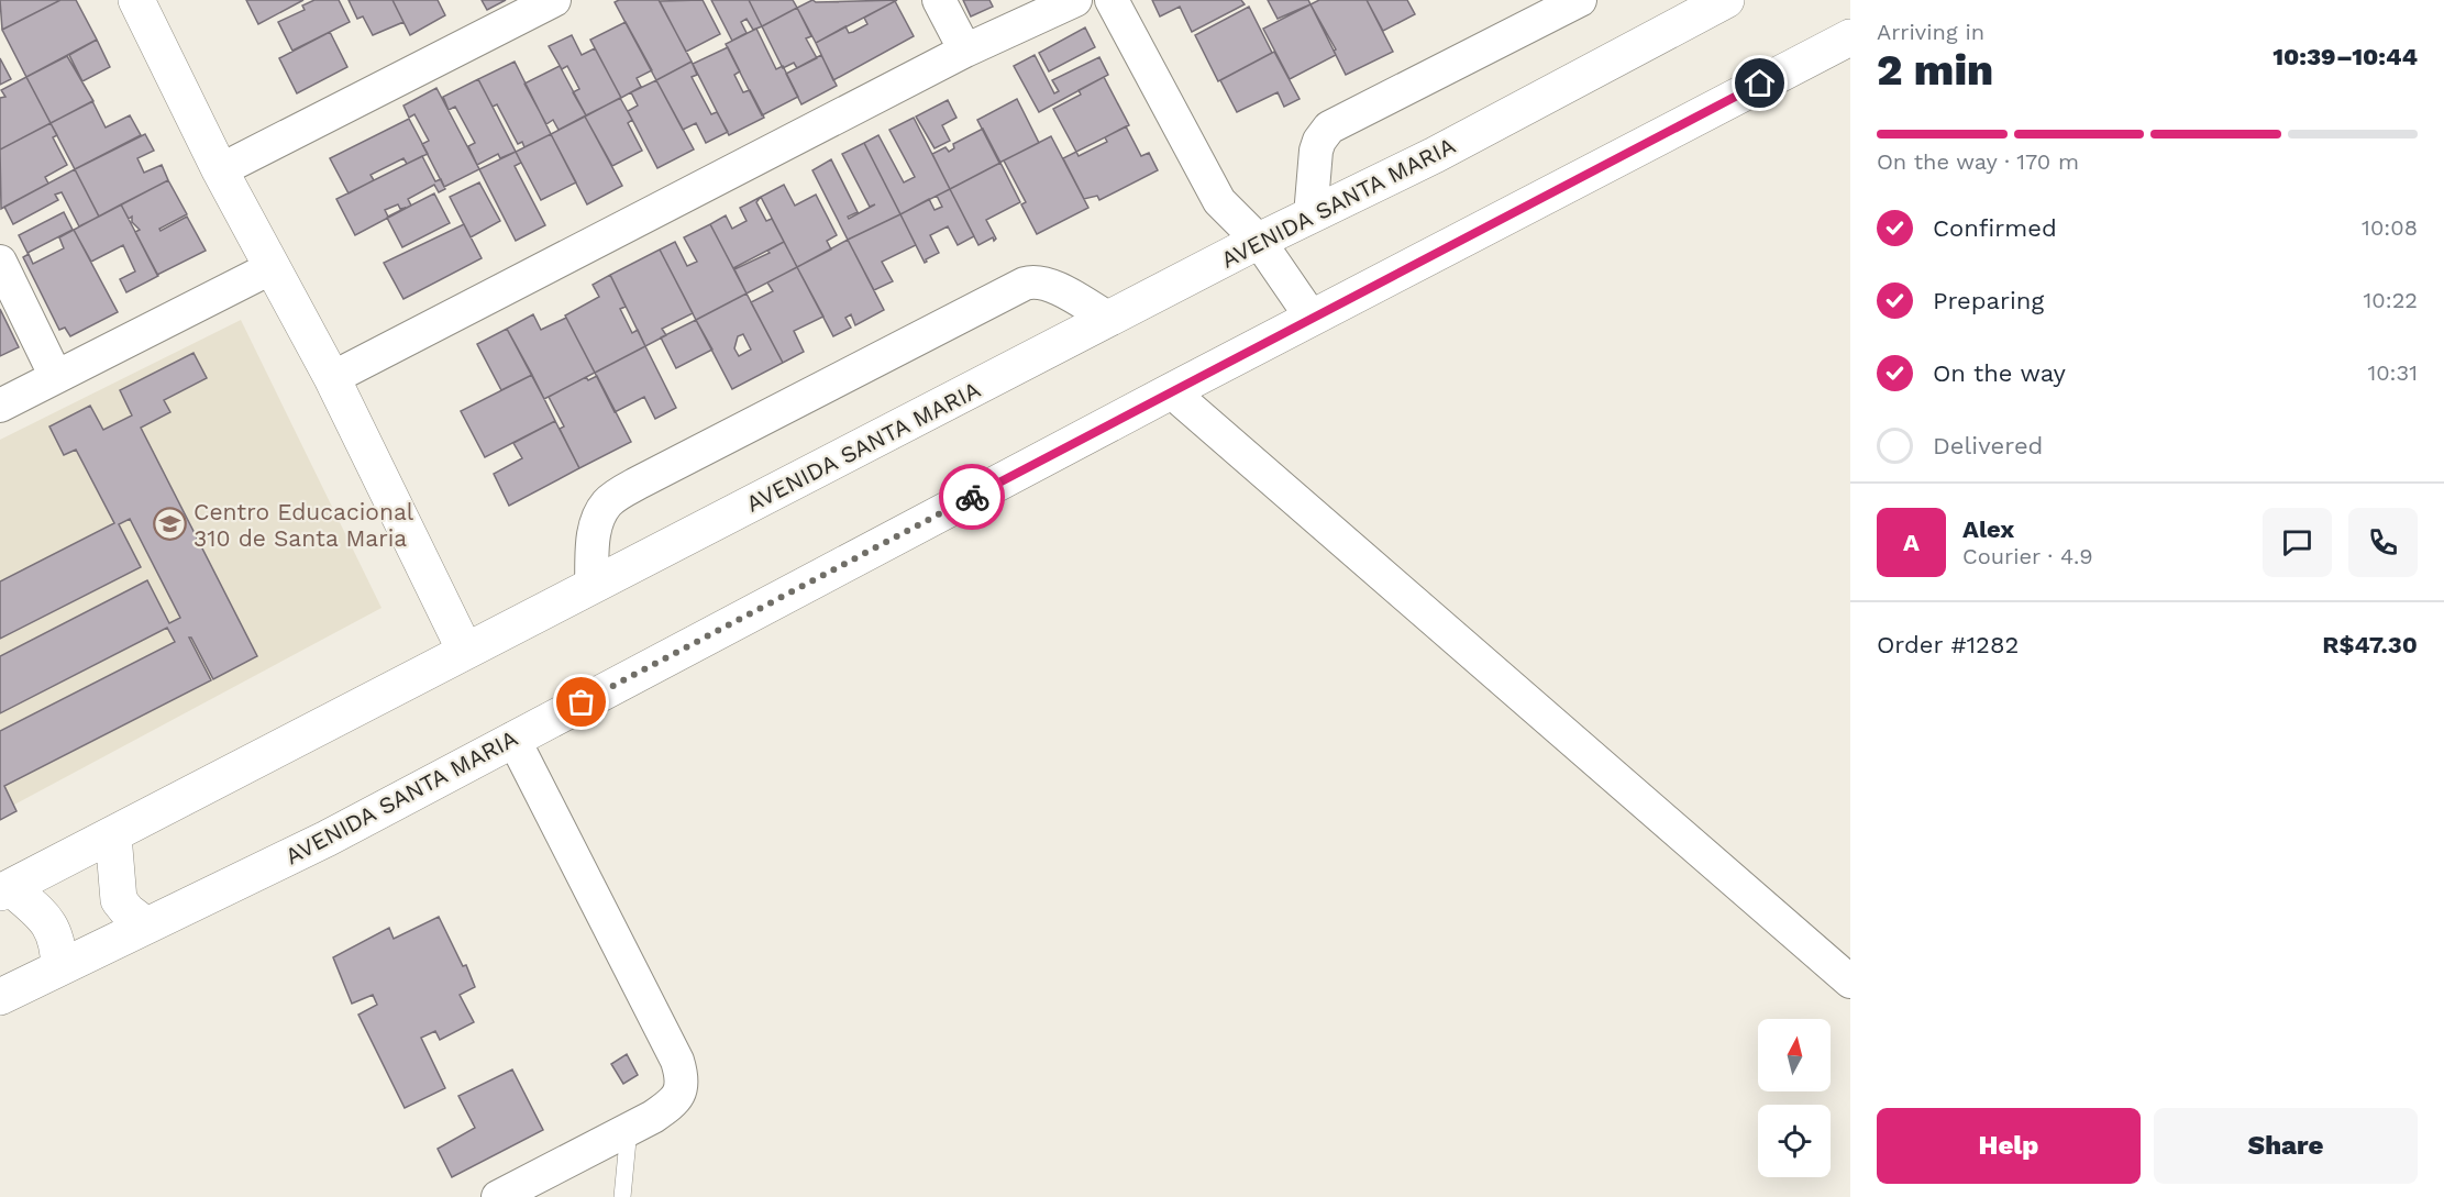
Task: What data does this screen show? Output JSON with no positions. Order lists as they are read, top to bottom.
{
  "streets": {
    "main road": ["AVENIDA SANTA MARIA"]
  },
  "places": {
    "school or university": ["Centro Educacional 310 de Santa Maria"]
  },
  "north": "top",
  "page": {
    "heading": ["2 min", "Arriving in", "10:39–10:44"],
    "panel": [
      "Alex",
      "Courier · 4.9",
      "Order #1282",
      "R$47.30"
    ],
    "bar": "On the way · 170 m",
    "list": [
      ["Confirmed", "10:08"],
      ["Preparing", "10:22"],
      ["On the way", "10:31"],
      "Delivered"
    ],
    "round": "A",
    "buttons": ["Help", "Share"]
  }
}
